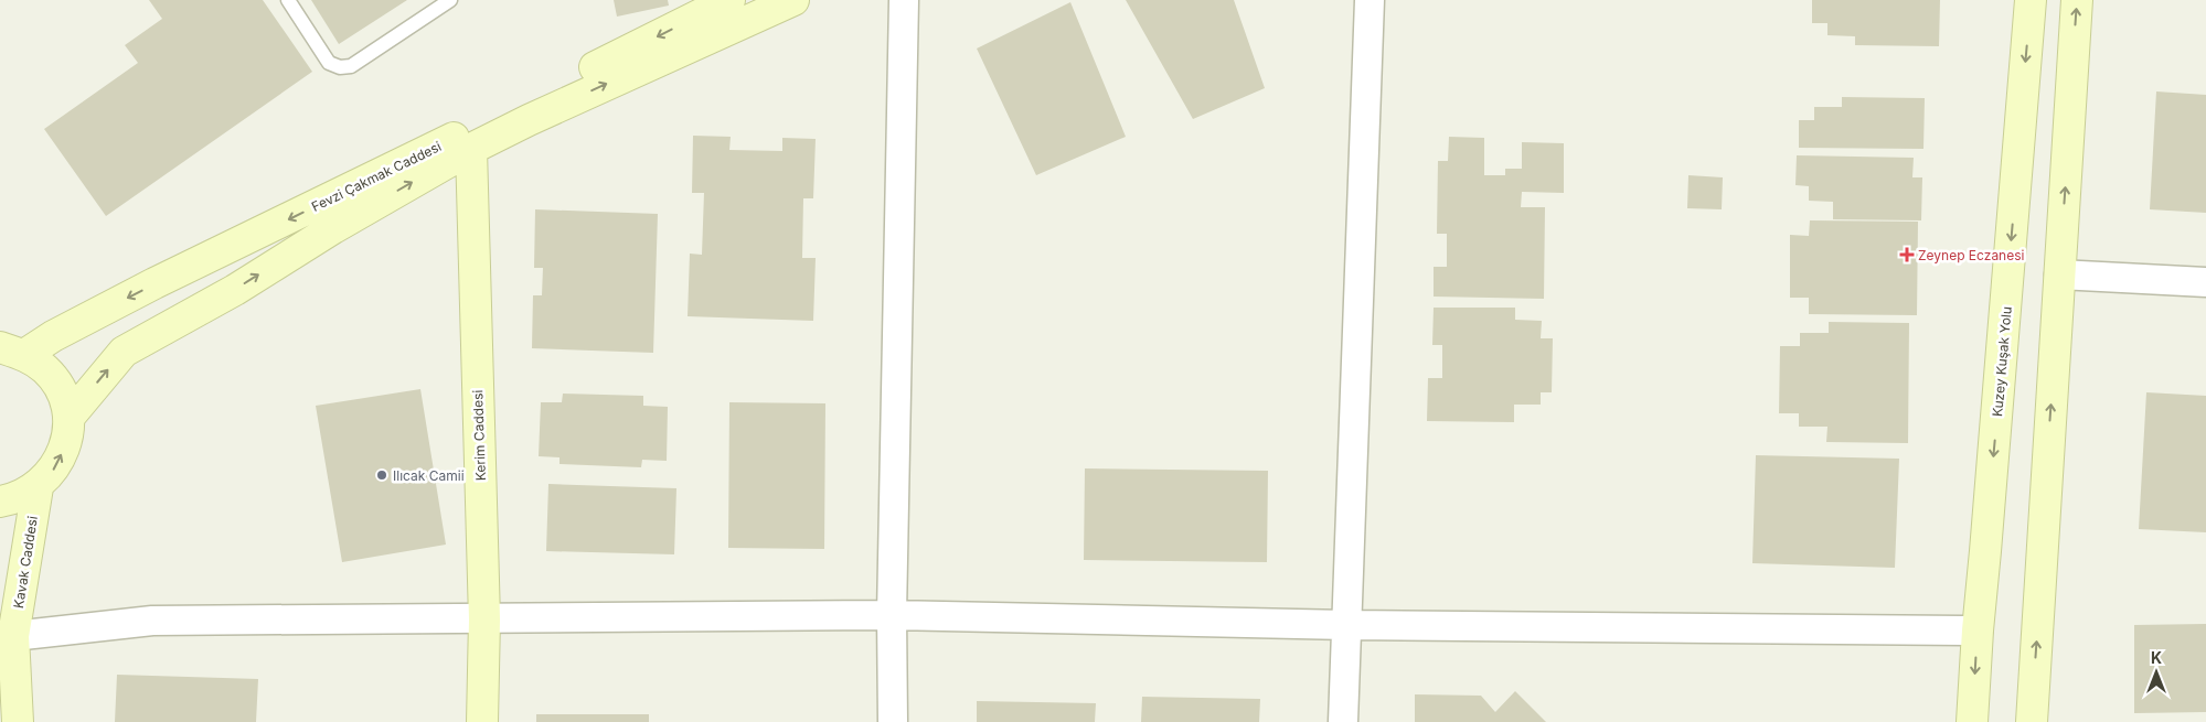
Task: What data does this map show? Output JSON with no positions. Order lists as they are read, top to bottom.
{
  "streets": {
    "street": [
      "Fevzi Çakmak Caddesi",
      "Kuzey Kuşak Yolu",
      "Kerim Caddesi",
      "Kavak Caddesi"
    ]
  },
  "places": {
    "health": ["Zeynep Eczanesi"],
    "other": ["Ilıcak Camii"]
  },
  "north": "top"
}
